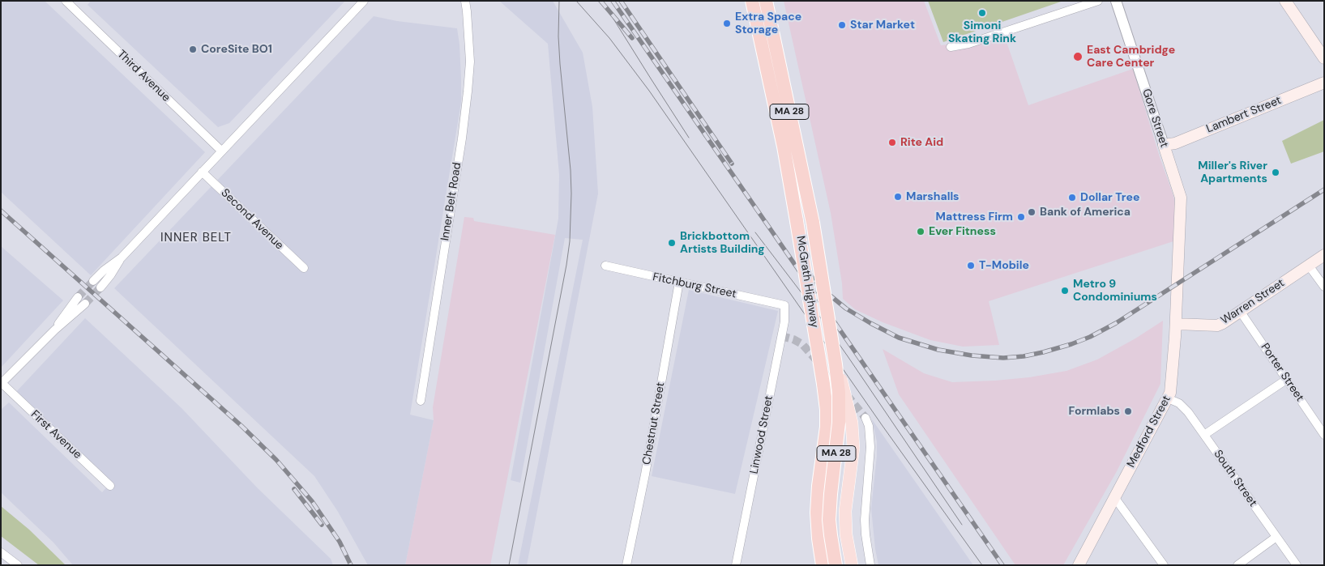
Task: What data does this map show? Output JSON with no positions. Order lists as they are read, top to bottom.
{
  "streets": {
    "highway": ["MA 28", "McGrath Highway"],
    "main road": [
      "Lambert Street",
      "Gore Street",
      "Warren Street",
      "Medford Street"
    ],
    "street": [
      "Third Avenue",
      "Inner Belt Road",
      "Second Avenue",
      "Fitchburg Street",
      "Porter Street",
      "Chestnut Street",
      "First Avenue",
      "Linwood Street",
      "South Street"
    ]
  },
  "crossings": [
    ["Lambert Street", "Gore Street"],
    ["Gore Street", "Medford Street"],
    ["Fitchburg Street", "Chestnut Street"],
    ["Fitchburg Street", "Linwood Street"],
    ["Warren Street", "Porter Street"],
    ["Warren Street", "Medford Street"],
    ["Medford Street", "South Street"]
  ],
  "districts": ["INNER BELT"],
  "places": [
    "Simoni Skating Rink",
    "Extra Space Storage",
    "Star Market",
    "CoreSite BO1",
    "East Cambridge Care Center",
    "Rite Aid",
    "Miller's River Apartments",
    "Marshalls",
    "Dollar Tree",
    "Bank of America",
    "Mattress Firm",
    "Ever Fitness",
    "Brickbottom Artists Building",
    "T-Mobile",
    "Metro 9 Condominiums",
    "Formlabs"
  ]
}
